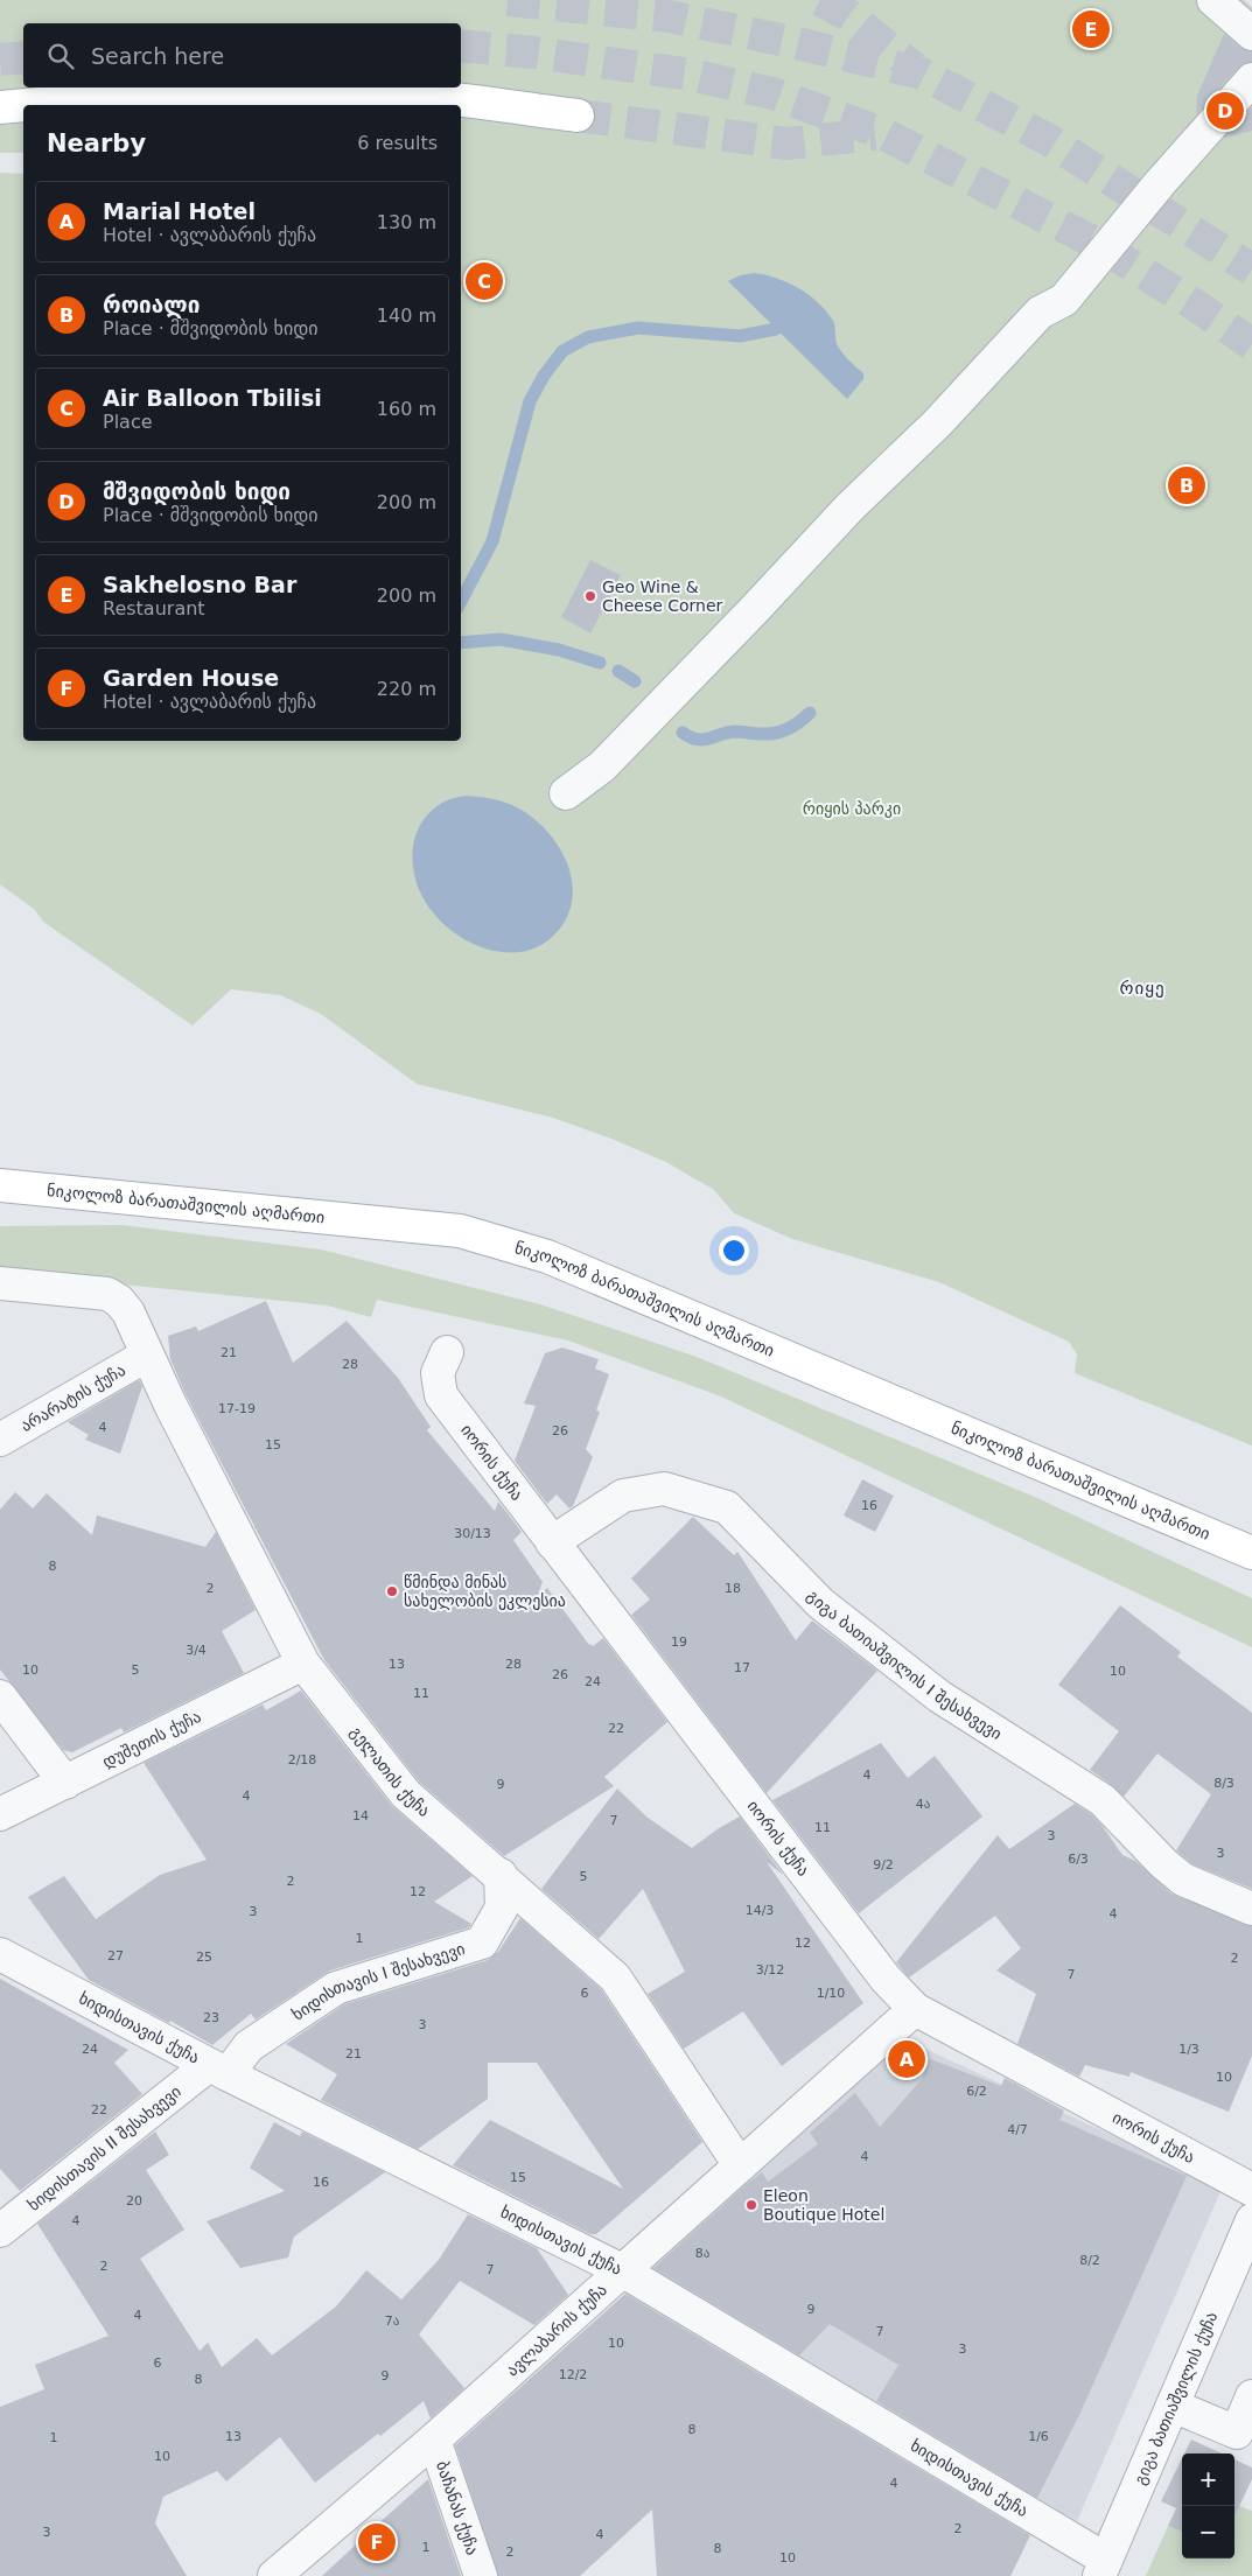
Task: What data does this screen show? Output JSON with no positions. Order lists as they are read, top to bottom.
{
  "streets": {
    "main road": ["ნიკოლოზ ბარათაშვილის აღმართი"],
    "street": [
      "არარატის ქუჩა",
      "იორის ქუჩა",
      "გიგა ბათიაშვილის I შესახვევი",
      "დუშეთის ქუჩა",
      "გელათის ქუჩა",
      "ხიდისთავის I შესახვევი",
      "ხიდისთავის ქუჩა",
      "ხიდისთავის II შესახვევი",
      "ავლაბარის ქუჩა",
      "გიგა ბათიაშვილის ქუჩა",
      "ბაჩანას ქუჩა"
    ]
  },
  "crossings": [
    ["არარატის ქუჩა", "გელათის ქუჩა"],
    ["იორის ქუჩა", "გიგა ბათიაშვილის I შესახვევი"],
    ["იორის ქუჩა", "ავლაბარის ქუჩა"],
    ["დუშეთის ქუჩა", "გელათის ქუჩა"],
    ["გელათის ქუჩა", "ხიდისთავის I შესახვევი"],
    ["გელათის ქუჩა", "ავლაბარის ქუჩა"],
    ["ხიდისთავის I შესახვევი", "ხიდისთავის ქუჩა"],
    ["ხიდისთავის I შესახვევი", "ხიდისთავის II შესახვევი"],
    ["ხიდისთავის ქუჩა", "ხიდისთავის II შესახვევი"],
    ["ხიდისთავის ქუჩა", "ავლაბარის ქუჩა"],
    ["ხიდისთავის ქუჩა", "გიგა ბათიაშვილის ქუჩა"],
    ["ავლაბარის ქუჩა", "ბაჩანას ქუჩა"]
  ],
  "districts": ["რიყე"],
  "parks": ["რიყის პარკი"],
  "places": ["Geo Wine & Cheese Corner", "წმინდა მინას სახელობის ეკლესია", "Eleon Boutique Hotel"],
  "house_numbers": [
    "21",
    "28",
    "17-19",
    "4",
    "26",
    "15",
    "16",
    "30/13",
    "8",
    "2",
    "18",
    "19",
    "3/4",
    "13",
    "28",
    "17",
    "10",
    "5",
    "10",
    "26",
    "24",
    "11",
    "22",
    "2/18",
    "4",
    "8/3",
    "9",
    "4",
    "4ა",
    "14",
    "7",
    "11",
    "3",
    "3",
    "6/3",
    "9/2",
    "5",
    "2",
    "12",
    "14/3",
    "3",
    "4",
    "1",
    "12",
    "27",
    "25",
    "2",
    "3/12",
    "7",
    "6",
    "1/10",
    "23",
    "3",
    "24",
    "1/3",
    "21",
    "10",
    "6/2",
    "22",
    "4/7",
    "4",
    "15",
    "16",
    "20",
    "4",
    "8ა",
    "8/2",
    "2",
    "7",
    "9",
    "4",
    "7ა",
    "7",
    "10",
    "3",
    "6",
    "12/2",
    "9",
    "8",
    "8",
    "13",
    "1/6",
    "1",
    "10",
    "4",
    "2",
    "3",
    "4",
    "1",
    "8",
    "2",
    "10"
  ],
  "page": {
    "pins": [
      "E",
      "D",
      "C",
      "B",
      "A",
      "F"
    ],
    "search": "Search here",
    "heading": ["Nearby", "6 results"],
    "list": [
      {
        "mark": "A",
        "name": "Marial Hotel",
        "note": "Hotel · ავლაბარის ქუჩა",
        "value": "130 m"
      },
      {
        "mark": "B",
        "name": "როიალი",
        "note": "Place · მშვიდობის ხიდი",
        "value": "140 m"
      },
      {
        "mark": "C",
        "name": "Air Balloon Tbilisi",
        "note": "Place",
        "value": "160 m"
      },
      {
        "mark": "D",
        "name": "მშვიდობის ხიდი",
        "note": "Place · მშვიდობის ხიდი",
        "value": "200 m"
      },
      {
        "mark": "E",
        "name": "Sakhelosno Bar",
        "note": "Restaurant",
        "value": "200 m"
      },
      {
        "mark": "F",
        "name": "Garden House",
        "note": "Hotel · ავლაბარის ქუჩა",
        "value": "220 m"
      }
    ],
    "map_buttons": ["+", "−"]
  }
}
